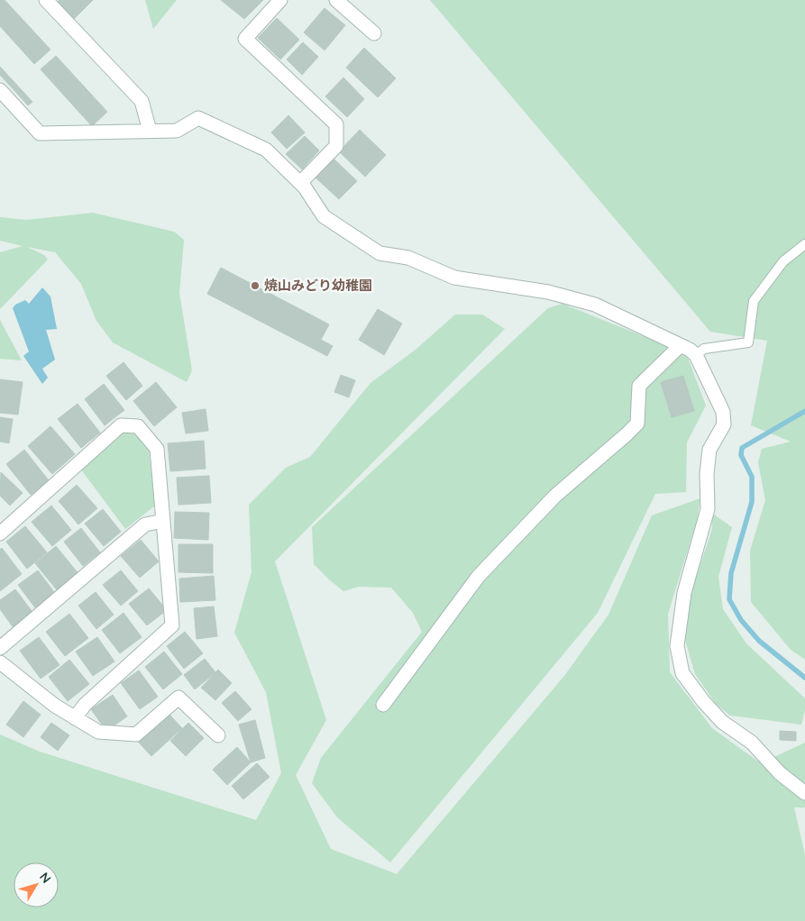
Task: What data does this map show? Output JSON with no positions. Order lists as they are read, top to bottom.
{
  "places": ["焼山みどり幼稚園"],
  "north": "top right"
}
